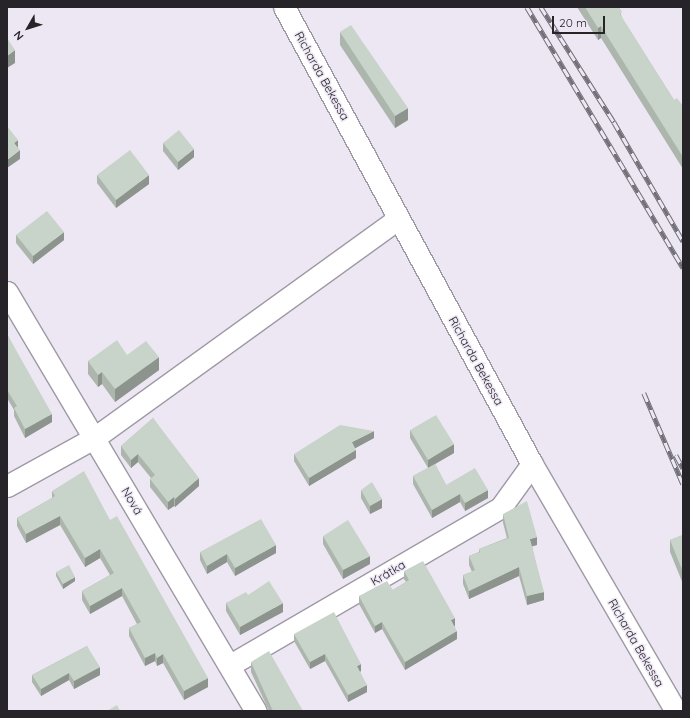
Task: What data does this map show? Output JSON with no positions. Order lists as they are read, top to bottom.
{
  "streets": {
    "street": ["Richarda Bekessa", "Nová", "Krátka"]
  },
  "crossings": [
    ["Richarda Bekessa", "Krátka"],
    ["Nová", "Krátka"]
  ],
  "scale_bar": "20 m",
  "north": "bottom left"
}
